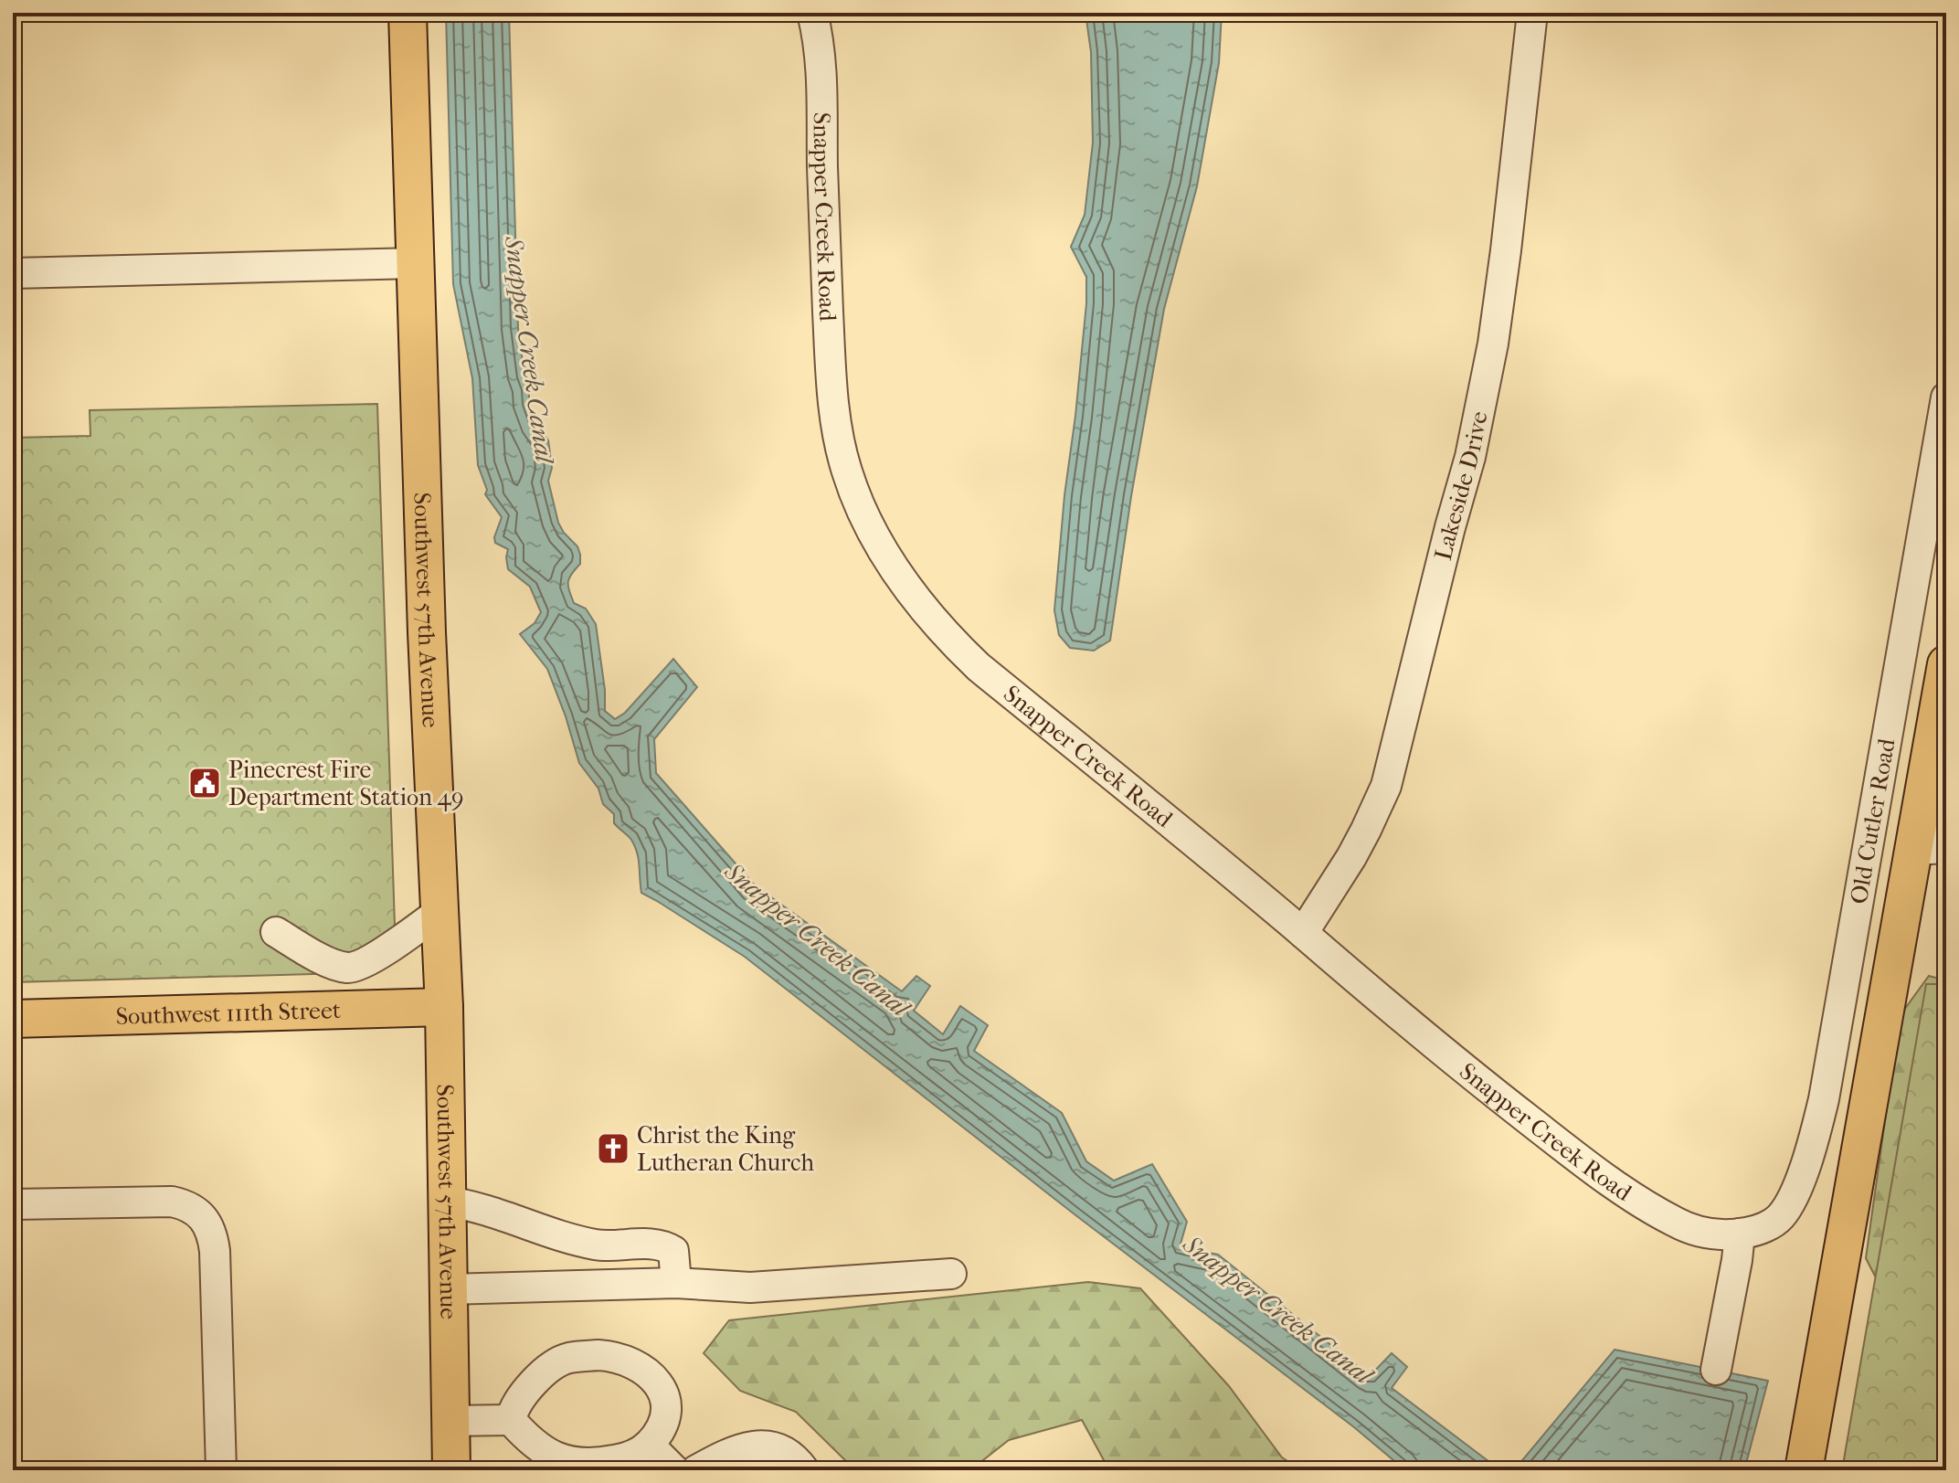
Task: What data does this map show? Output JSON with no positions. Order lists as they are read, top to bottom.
{
  "streets": {
    "main road": ["Southwest 57th Avenue", "Old Cutler Road", "Southwest 111th Street"],
    "street": ["Snapper Creek Road", "Lakeside Drive"]
  },
  "crossings": [
    ["Snapper Creek Road", "Lakeside Drive"],
    ["Snapper Creek Road", "Old Cutler Road"],
    ["Southwest 57th Avenue", "Southwest 111th Street"]
  ],
  "water": ["Snapper Creek Canal"],
  "places": {
    "public building": ["Pinecrest Fire Department Station 49"],
    "church": ["Christ the King Lutheran Church"]
  }
}
